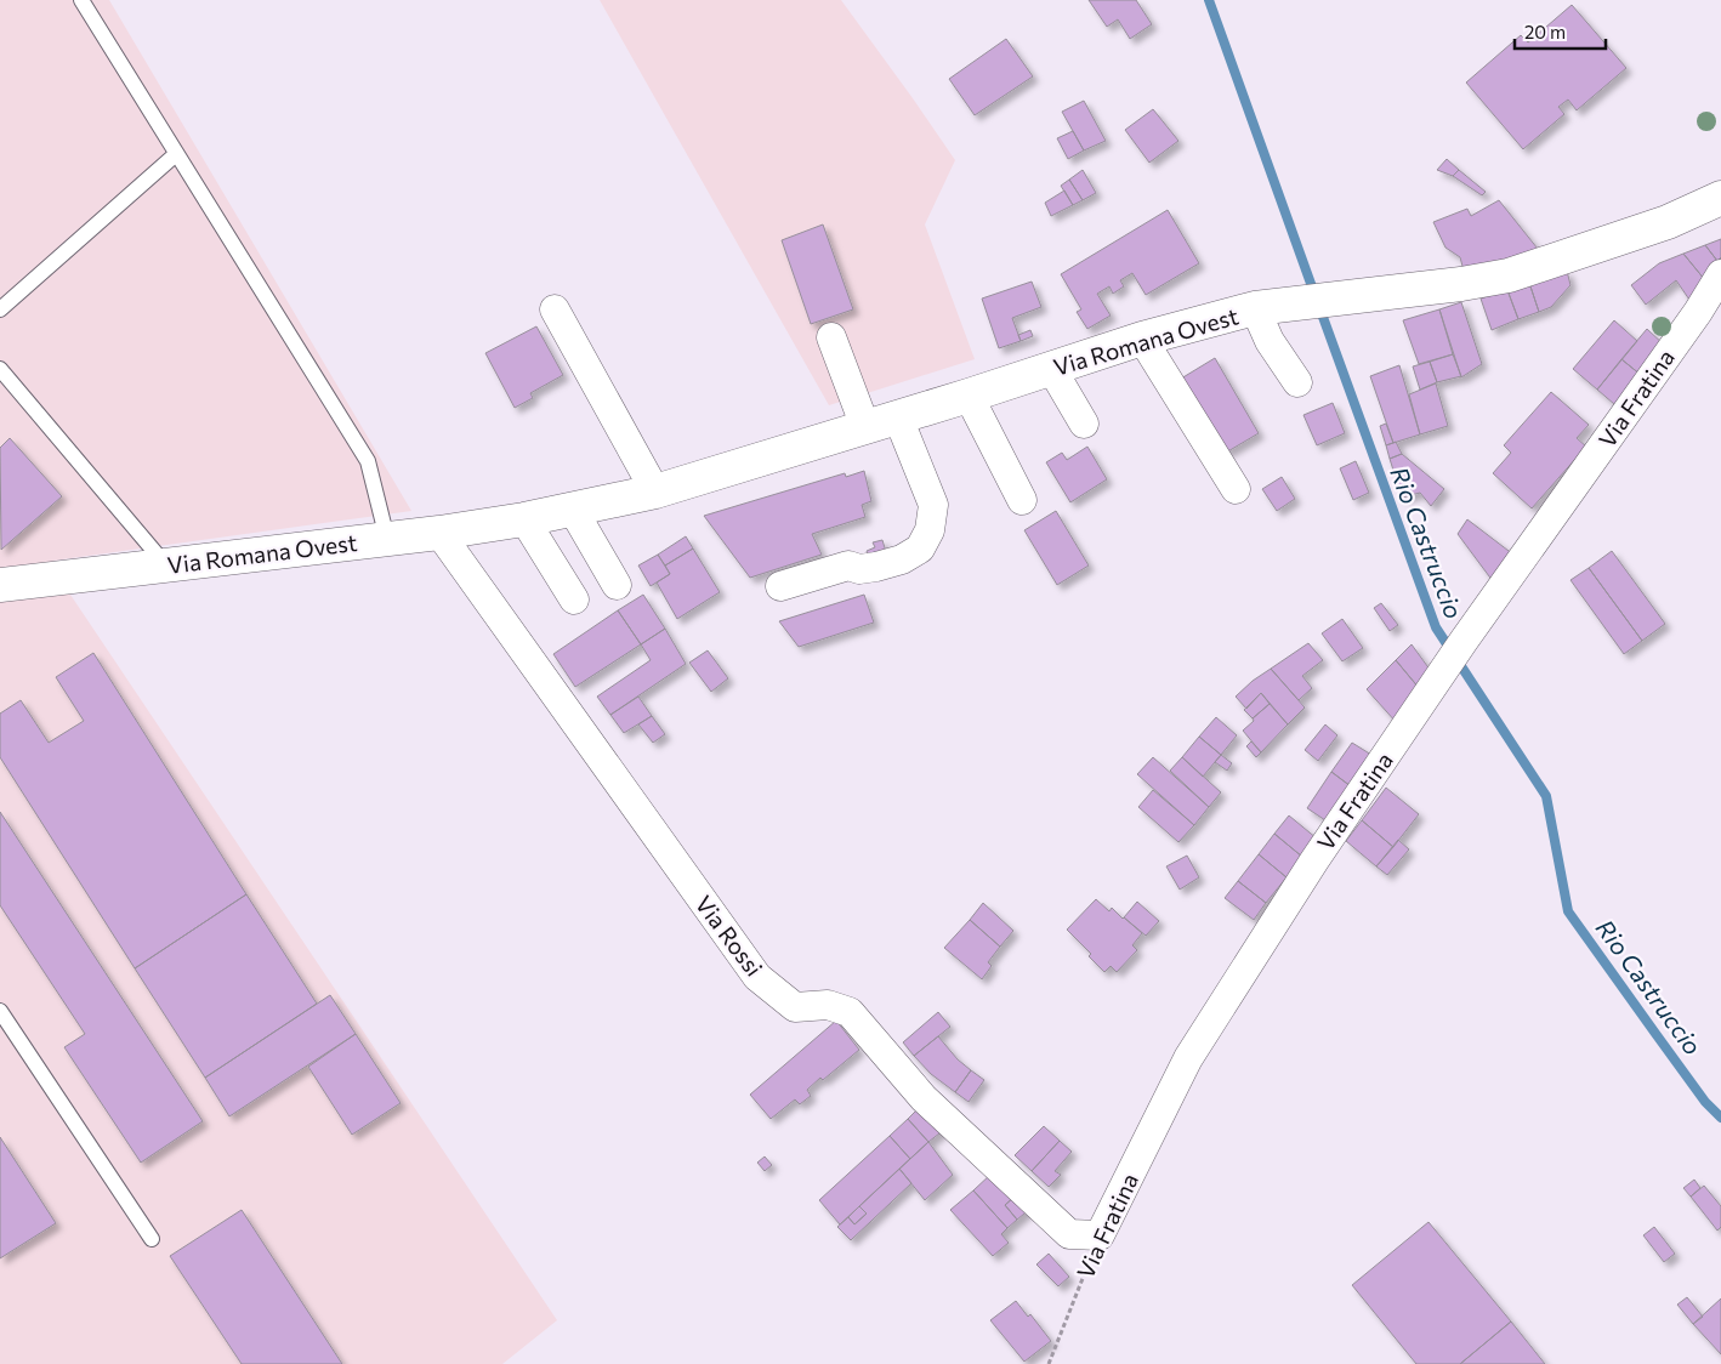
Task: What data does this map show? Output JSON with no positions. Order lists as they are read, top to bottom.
{
  "streets": {
    "street": ["Via Romana Ovest", "Via Fratina", "Via Rossi"]
  },
  "crossings": [
    ["Via Romana Ovest", "Via Rossi"],
    ["Via Fratina", "Via Rossi"]
  ],
  "water": ["Rio Castruccio"],
  "scale_bar": "20 m"
}
